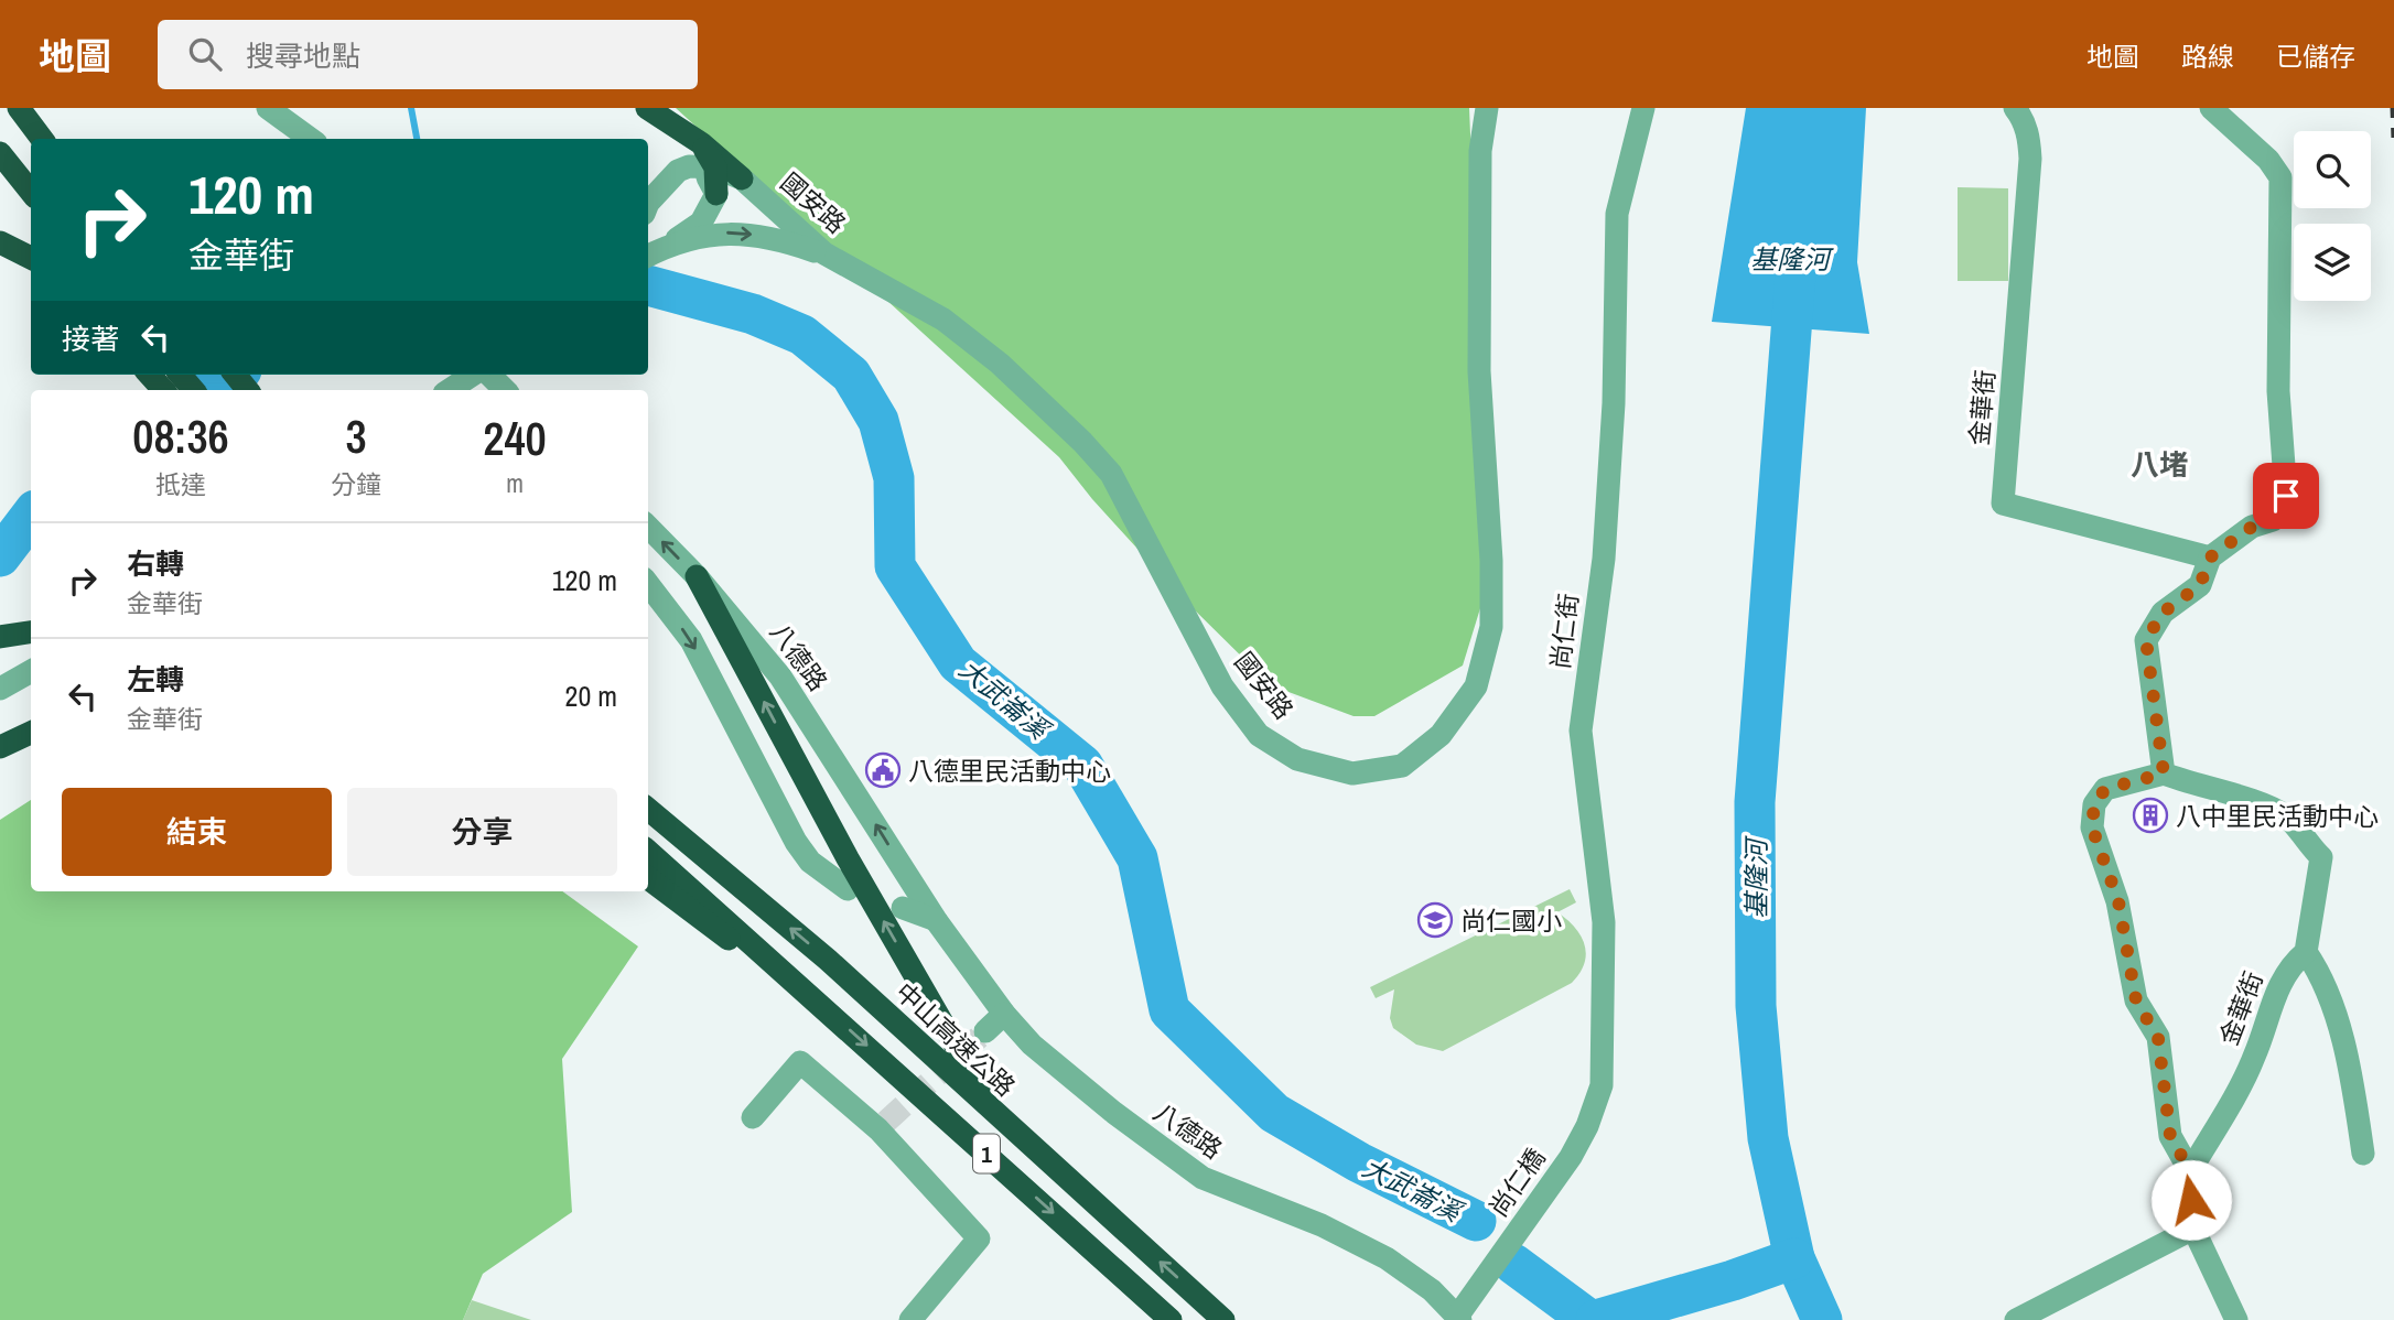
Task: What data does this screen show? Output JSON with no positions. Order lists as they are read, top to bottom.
{
  "streets": {
    "highway": ["中山高速公路", "1"],
    "street": [
      "國安路",
      "金華街",
      "尚仁街",
      "八德路",
      "尚仁橋"
    ]
  },
  "crossings": [
    ["尚仁街", "尚仁橋"],
    ["八德路", "尚仁橋"]
  ],
  "districts": ["八堵"],
  "water": ["基隆河", "大武崙溪"],
  "places": {
    "public building": ["八德里民活動中心"],
    "building": ["八中里民活動中心"],
    "school or university": ["尚仁國小"]
  },
  "page": {
    "header": "地圖",
    "search": "搜尋地點",
    "nav": ["地圖", "路線", "已儲存"],
    "turn": ["120 m", "金華街"],
    "then": "接著",
    "eta": [
      "08:36",
      "抵達",
      "3",
      "分鐘",
      "240",
      "m"
    ],
    "list": [
      {
        "name": "右轉",
        "note": "金華街",
        "value": "120 m"
      },
      {
        "name": "左轉",
        "note": "金華街",
        "value": "20 m"
      }
    ],
    "buttons": ["結束", "分享"]
  }
}
